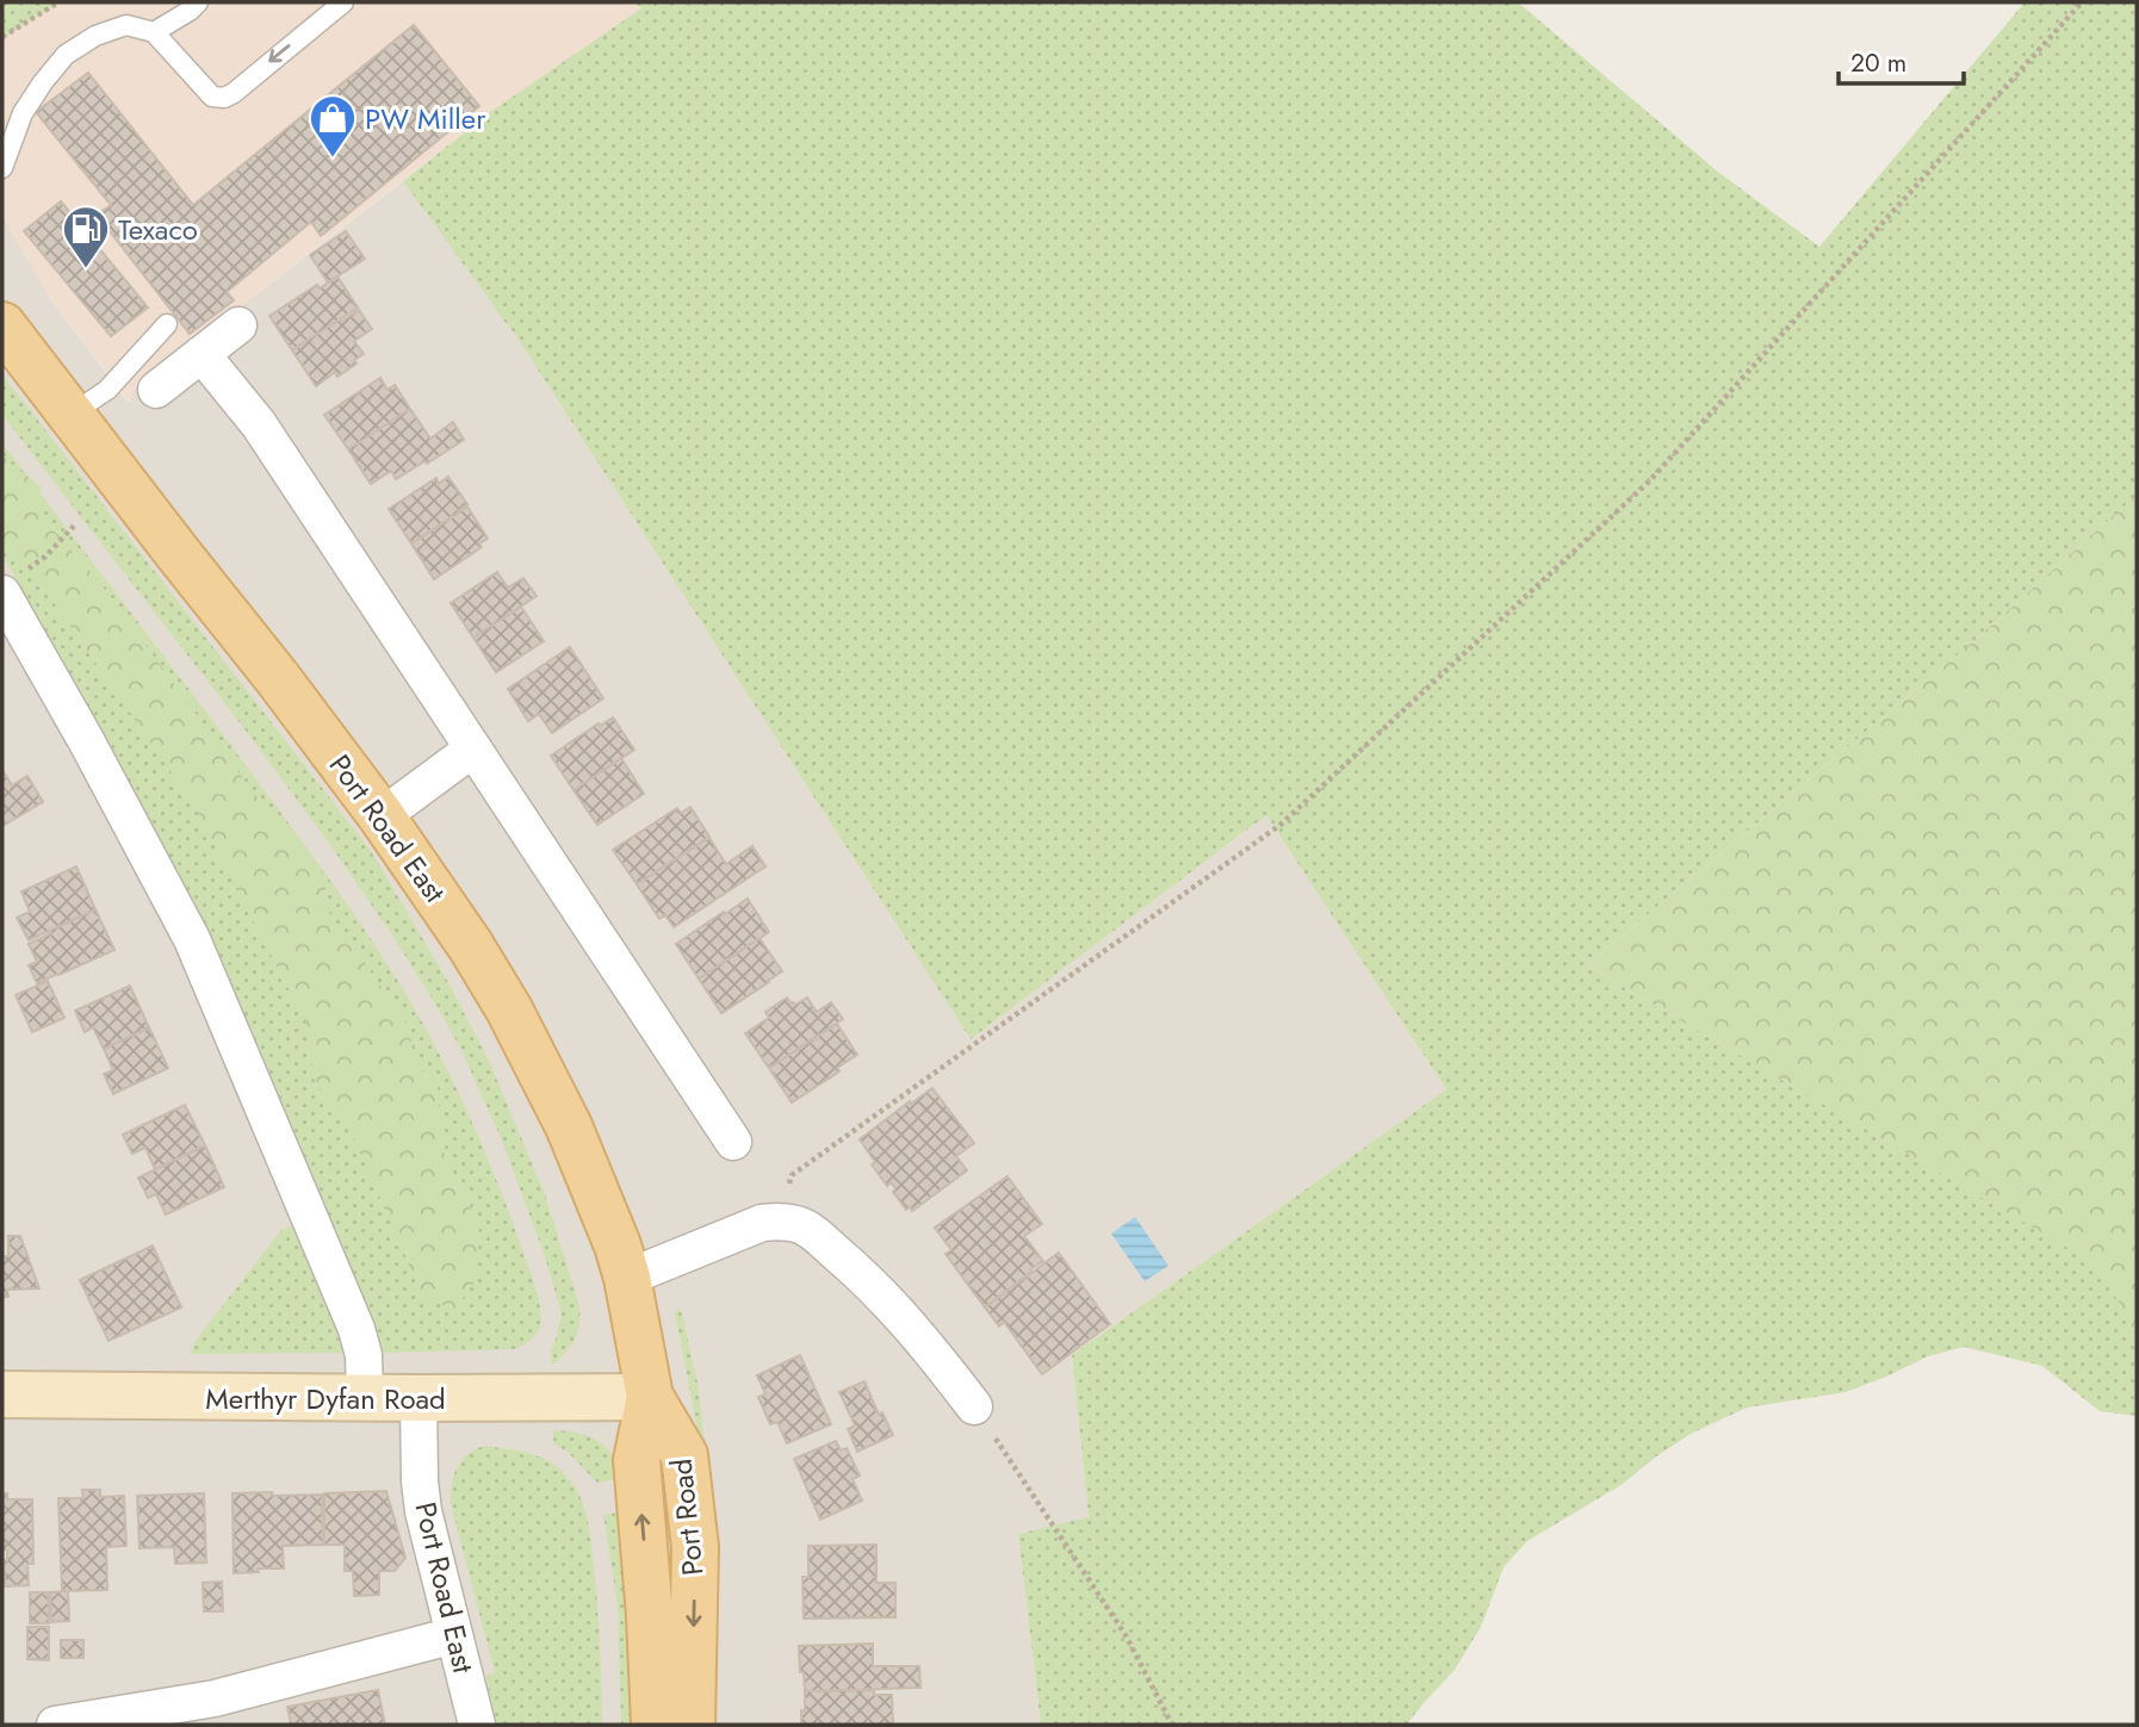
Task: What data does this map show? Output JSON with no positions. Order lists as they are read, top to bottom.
{
  "streets": {
    "main road": ["Port Road East", "Port Road"],
    "street": ["Merthyr Dyfan Road"]
  },
  "crossings": [
    ["Port Road East", "Merthyr Dyfan Road"],
    ["Port Road East", "Port Road"],
    ["Merthyr Dyfan Road", "Port Road"]
  ],
  "places": {
    "shop": ["PW Miller"],
    "fuel station": ["Texaco"]
  },
  "scale_bar": "20 m"
}
